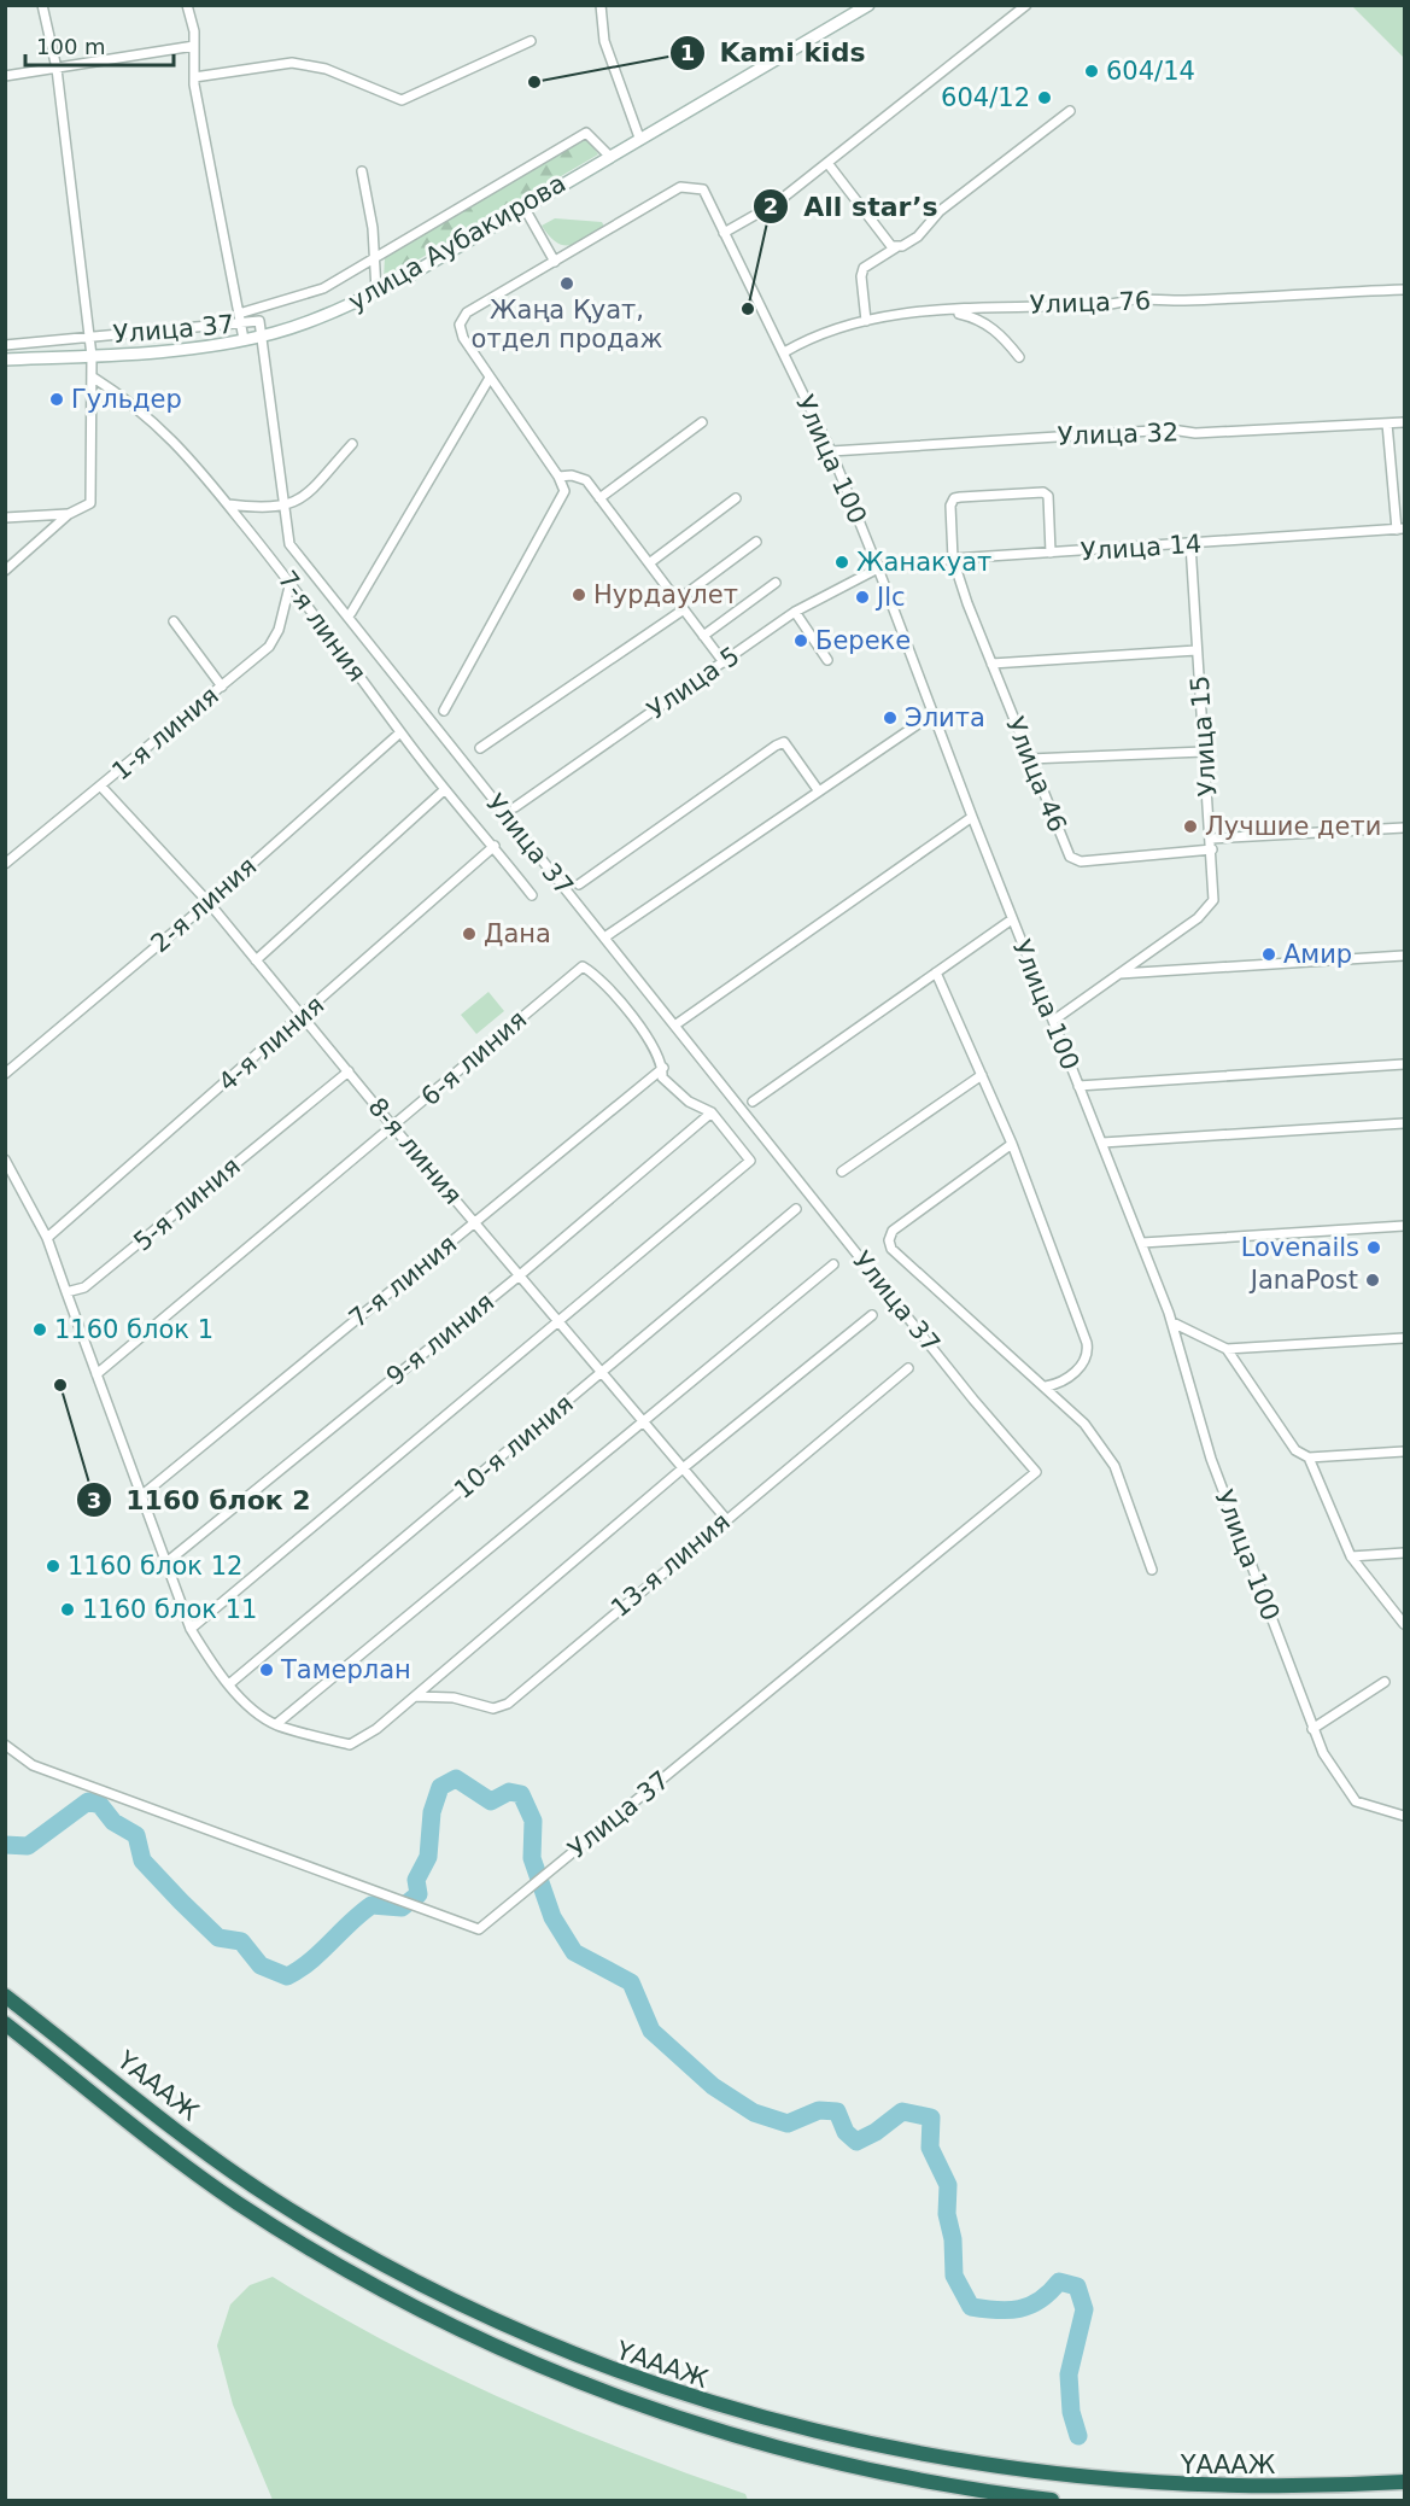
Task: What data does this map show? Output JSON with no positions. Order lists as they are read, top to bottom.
{
  "streets": {
    "highway": ["ҮАААЖ"],
    "main road": ["улица Аубакирова"],
    "street": [
      "Улица 76",
      "Улица 37",
      "Улица 32",
      "Улица 100",
      "Улица 14",
      "7-я линия",
      "Улица 5",
      "1-я линия",
      "Улица 15",
      "Улица 46",
      "2-я линия",
      "4-я линия",
      "6-я линия",
      "8-я линия",
      "5-я линия",
      "9-я линия",
      "10-я линия",
      "13-я линия"
    ]
  },
  "crossings": [
    ["Улица 76", "Улица 100"],
    ["Улица 32", "Улица 100"],
    ["Улица 100", "Улица 14"],
    ["Улица 100", "Улица 5"],
    ["Улица 100", "Улица 15"],
    ["Улица 14", "Улица 5"],
    ["Улица 14", "Улица 15"],
    ["Улица 14", "Улица 46"],
    ["7-я линия", "1-я линия"],
    ["7-я линия", "2-я линия"],
    ["7-я линия", "4-я линия"],
    ["7-я линия", "6-я линия"],
    ["7-я линия", "8-я линия"],
    ["1-я линия", "8-я линия"],
    ["Улица 15", "Улица 46"],
    ["2-я линия", "8-я линия"],
    ["4-я линия", "8-я линия"],
    ["6-я линия", "8-я линия"],
    ["6-я линия", "9-я линия"],
    ["8-я линия", "5-я линия"],
    ["8-я линия", "9-я линия"],
    ["8-я линия", "10-я линия"],
    ["8-я линия", "13-я линия"]
  ],
  "places": [
    "604/14",
    "Kami kids",
    "604/12",
    "Жаңа Қуат, отдел продаж",
    "All star’s",
    "Гульдер",
    "Жанакуат",
    "Нурдаулет",
    "Jlc",
    "Береке",
    "Элита",
    "Лучшие дети",
    "Дана",
    "Амир",
    "Lovenails",
    "JanaPost",
    "1160 блок 1",
    "1160 блок 2",
    "1160 блок 12",
    "1160 блок 11",
    "Тамерлан"
  ],
  "scale_bar": "100 m"
}
